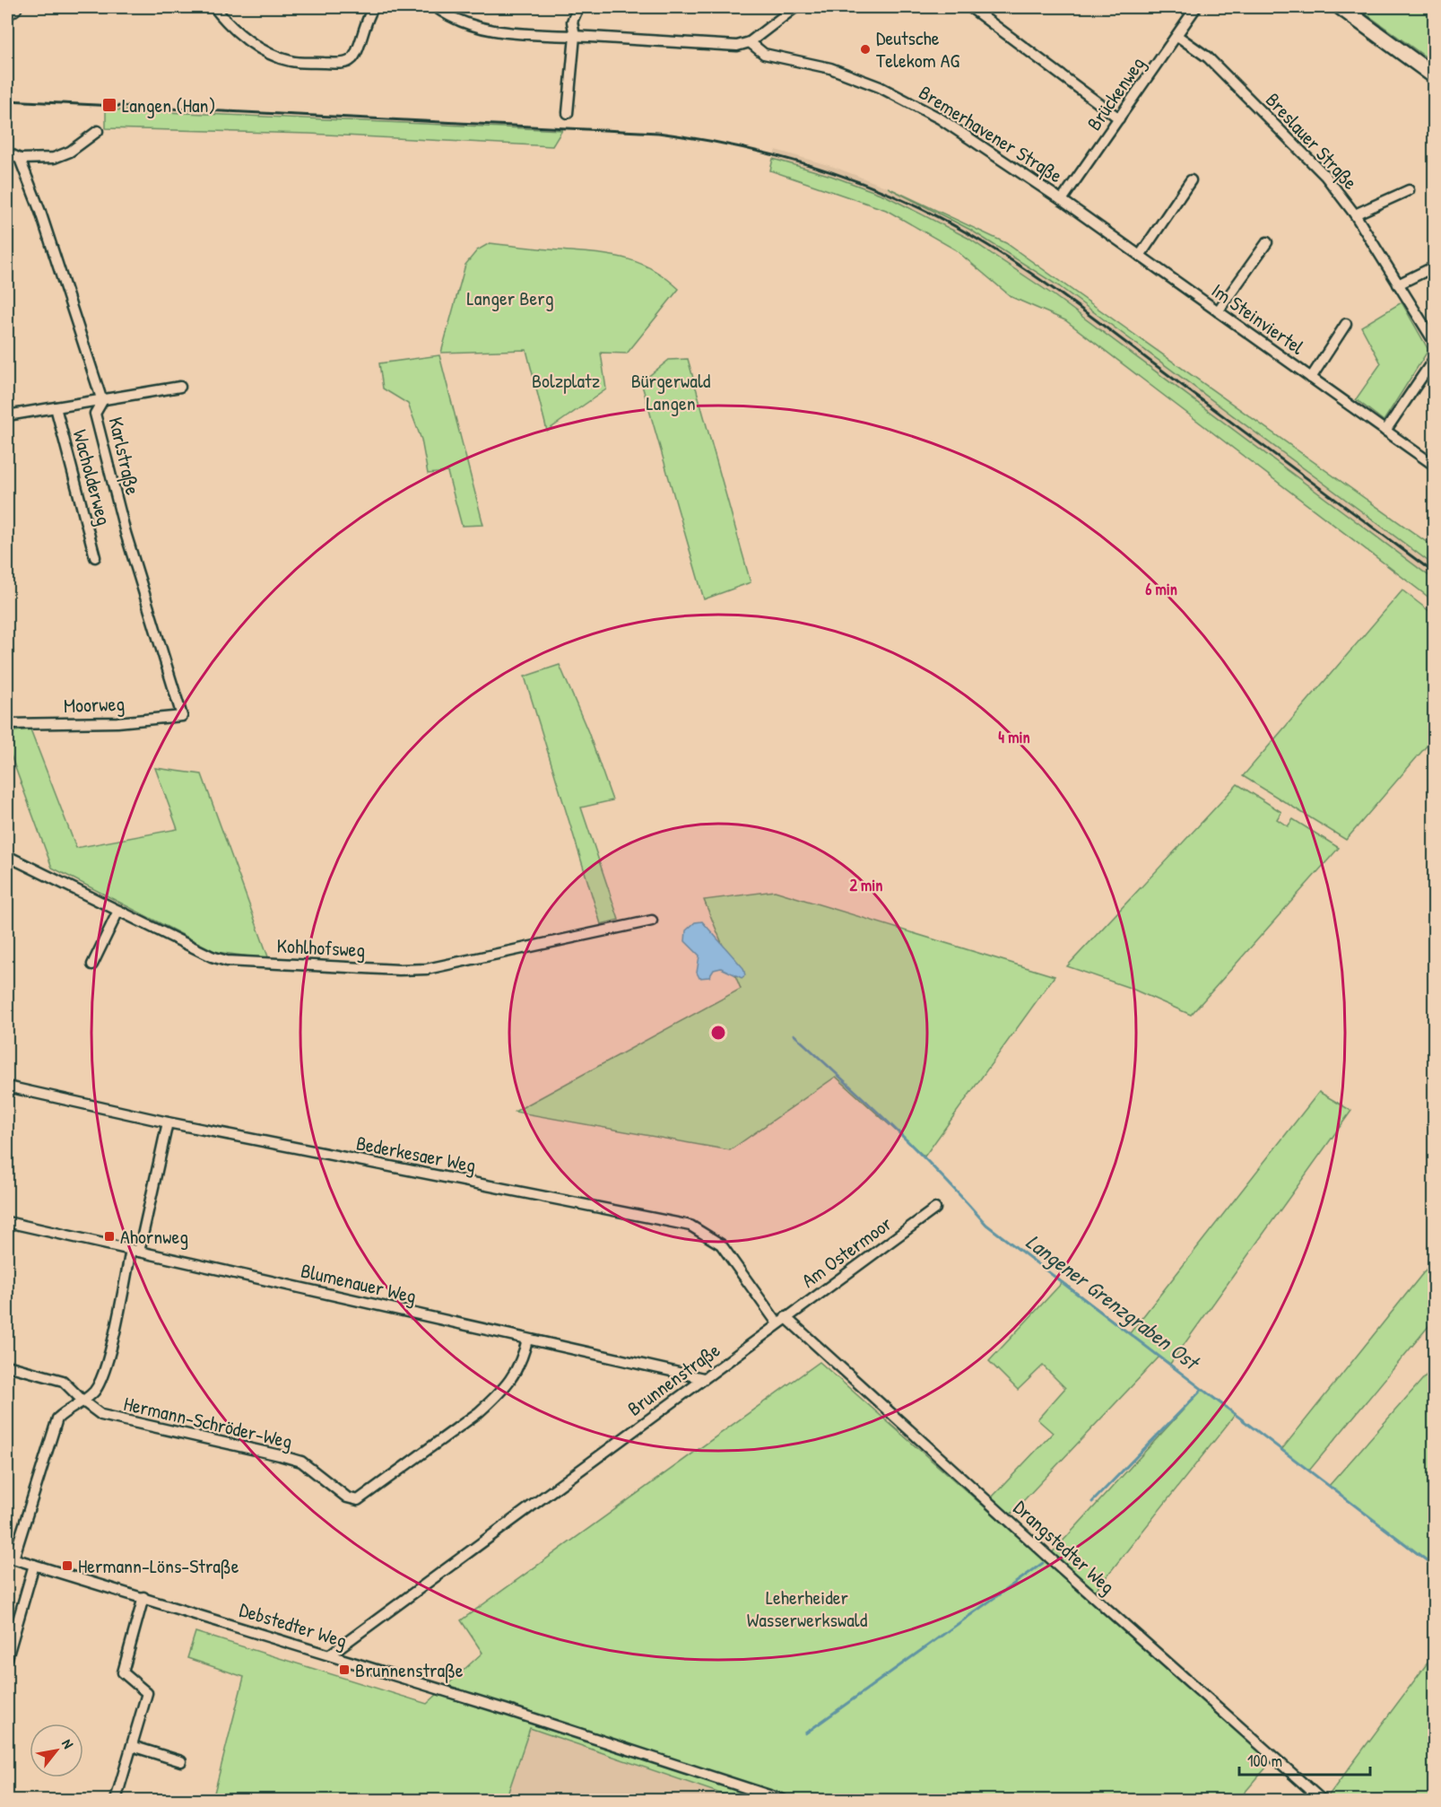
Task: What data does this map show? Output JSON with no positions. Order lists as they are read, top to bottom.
{
  "streets": {
    "street": [
      "Brückenweg",
      "Bremerhavener Straße",
      "Breslauer Straße",
      "Im Steinviertel",
      "Karlstraße",
      "Wacholderweg",
      "Moorweg",
      "Kohlhofsweg",
      "Bederkesaer Weg",
      "Am Ostermoor",
      "Blumenauer Weg",
      "Brunnenstraße",
      "Hermann-Schröder-Weg",
      "Drangstedter Weg",
      "Debstedter Weg"
    ]
  },
  "crossings": [
    ["Brückenweg", "Bremerhavener Straße"],
    ["Brückenweg", "Breslauer Straße"],
    ["Brückenweg", "Im Steinviertel"],
    ["Bremerhavener Straße", "Im Steinviertel"],
    ["Karlstraße", "Moorweg"],
    ["Bederkesaer Weg", "Am Ostermoor"],
    ["Bederkesaer Weg", "Brunnenstraße"],
    ["Bederkesaer Weg", "Drangstedter Weg"],
    ["Am Ostermoor", "Brunnenstraße"],
    ["Am Ostermoor", "Drangstedter Weg"],
    ["Blumenauer Weg", "Brunnenstraße"],
    ["Blumenauer Weg", "Hermann-Schröder-Weg"],
    ["Brunnenstraße", "Drangstedter Weg"],
    ["Brunnenstraße", "Debstedter Weg"]
  ],
  "water": ["Langener Grenzgraben Ost"],
  "parks": [
    "Langer Berg",
    "Bolzplatz",
    "Bürgerwald Langen",
    "Leherheider Wasserwerkswald"
  ],
  "places": {
    "other": ["Deutsche Telekom AG"],
    "transit": [
      "Langen (Han)",
      "Ahornweg",
      "Hermann-Löns-Straße",
      "Brunnenstraße"
    ]
  },
  "scale_bar": "100 m",
  "north": "top right",
  "rings": ["6 min", "4 min", "2 min"]
}
